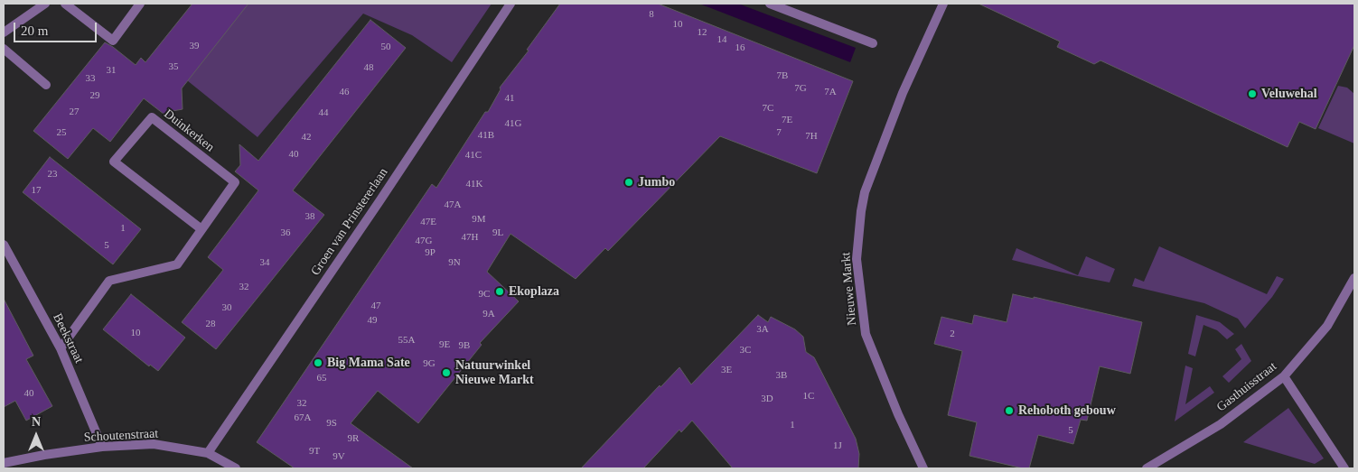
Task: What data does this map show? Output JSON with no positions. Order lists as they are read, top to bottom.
{
  "streets": {
    "street": [
      "Duinkerken",
      "Groen van Prinstererlaan",
      "Nieuwe Markt",
      "Beekstraat",
      "Gasthuisstraat",
      "Schoutenstraat"
    ]
  },
  "crossings": [
    ["Duinkerken", "Beekstraat"],
    ["Groen van Prinstererlaan", "Schoutenstraat"],
    ["Beekstraat", "Schoutenstraat"]
  ],
  "places": [
    "Veluwehal",
    "Jumbo",
    "Ekoplaza",
    "Big Mama Sate",
    "Natuurwinkel Nieuwe Markt",
    "Rehoboth gebouw"
  ],
  "house_numbers": [
    "8",
    "10",
    "12",
    "14",
    "39",
    "50",
    "16",
    "35",
    "48",
    "31",
    "7B",
    "33",
    "7G",
    "46",
    "7A",
    "29",
    "41",
    "7C",
    "27",
    "44",
    "7E",
    "41G",
    "25",
    "7",
    "41B",
    "7H",
    "42",
    "40",
    "41C",
    "23",
    "41K",
    "17",
    "47A",
    "38",
    "9M",
    "47E",
    "1",
    "36",
    "9L",
    "47H",
    "47G",
    "5",
    "9P",
    "34",
    "9N",
    "32",
    "9C",
    "47",
    "30",
    "9A",
    "49",
    "28",
    "3A",
    "10",
    "2",
    "55A",
    "9E",
    "9B",
    "3C",
    "9G",
    "3E",
    "3B",
    "65",
    "40",
    "1C",
    "3D",
    "32",
    "67A",
    "9S",
    "1",
    "5",
    "9R",
    "1J",
    "9T",
    "9V"
  ],
  "scale_bar": "20 m",
  "north": "top"
}
